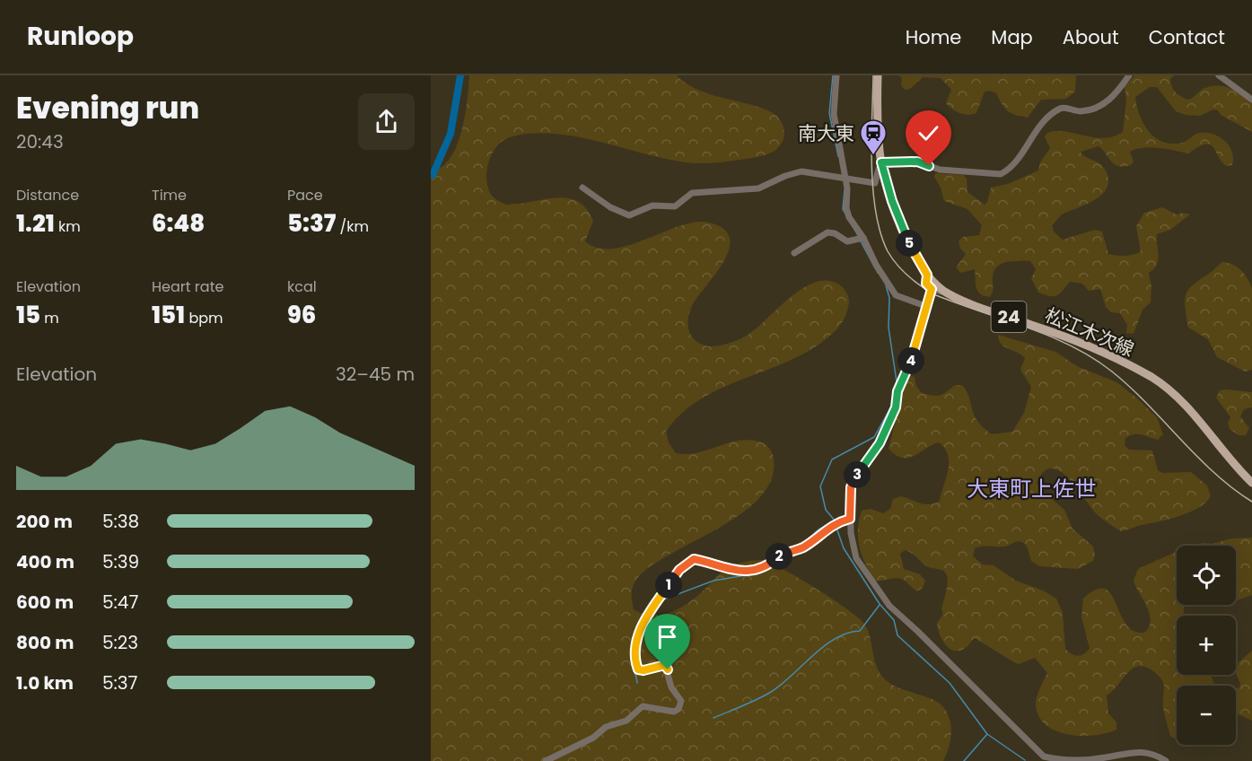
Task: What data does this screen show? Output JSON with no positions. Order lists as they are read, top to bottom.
{
  "streets": {
    "main road": ["24", "松江木次線"]
  },
  "districts": ["大東町上佐世"],
  "places": {
    "station": ["南大東"]
  },
  "page": {
    "header": "Runloop",
    "nav": [
      "Home",
      "Map",
      "About",
      "Contact"
    ],
    "heading": ["Evening run", "20:43"],
    "stats": [
      ["Distance", "1.21 km"],
      ["Time", "6:48"],
      ["Pace", "5:37 /km"],
      ["Elevation", "15 m"],
      ["Heart rate", "151 bpm"],
      ["kcal", "96"]
    ],
    "pins": [
      "5",
      "4",
      "3",
      "2",
      "1"
    ],
    "chart": ["Elevation", "32–45 m"],
    "list": [
      {
        "name": "200 m",
        "note": "5:38"
      },
      {
        "name": "400 m",
        "note": "5:39"
      },
      {
        "name": "600 m",
        "note": "5:47"
      },
      {
        "name": "800 m",
        "note": "5:23"
      },
      {
        "name": "1.0 km",
        "note": "5:37"
      }
    ],
    "map_buttons": ["+", "−"]
  }
}
